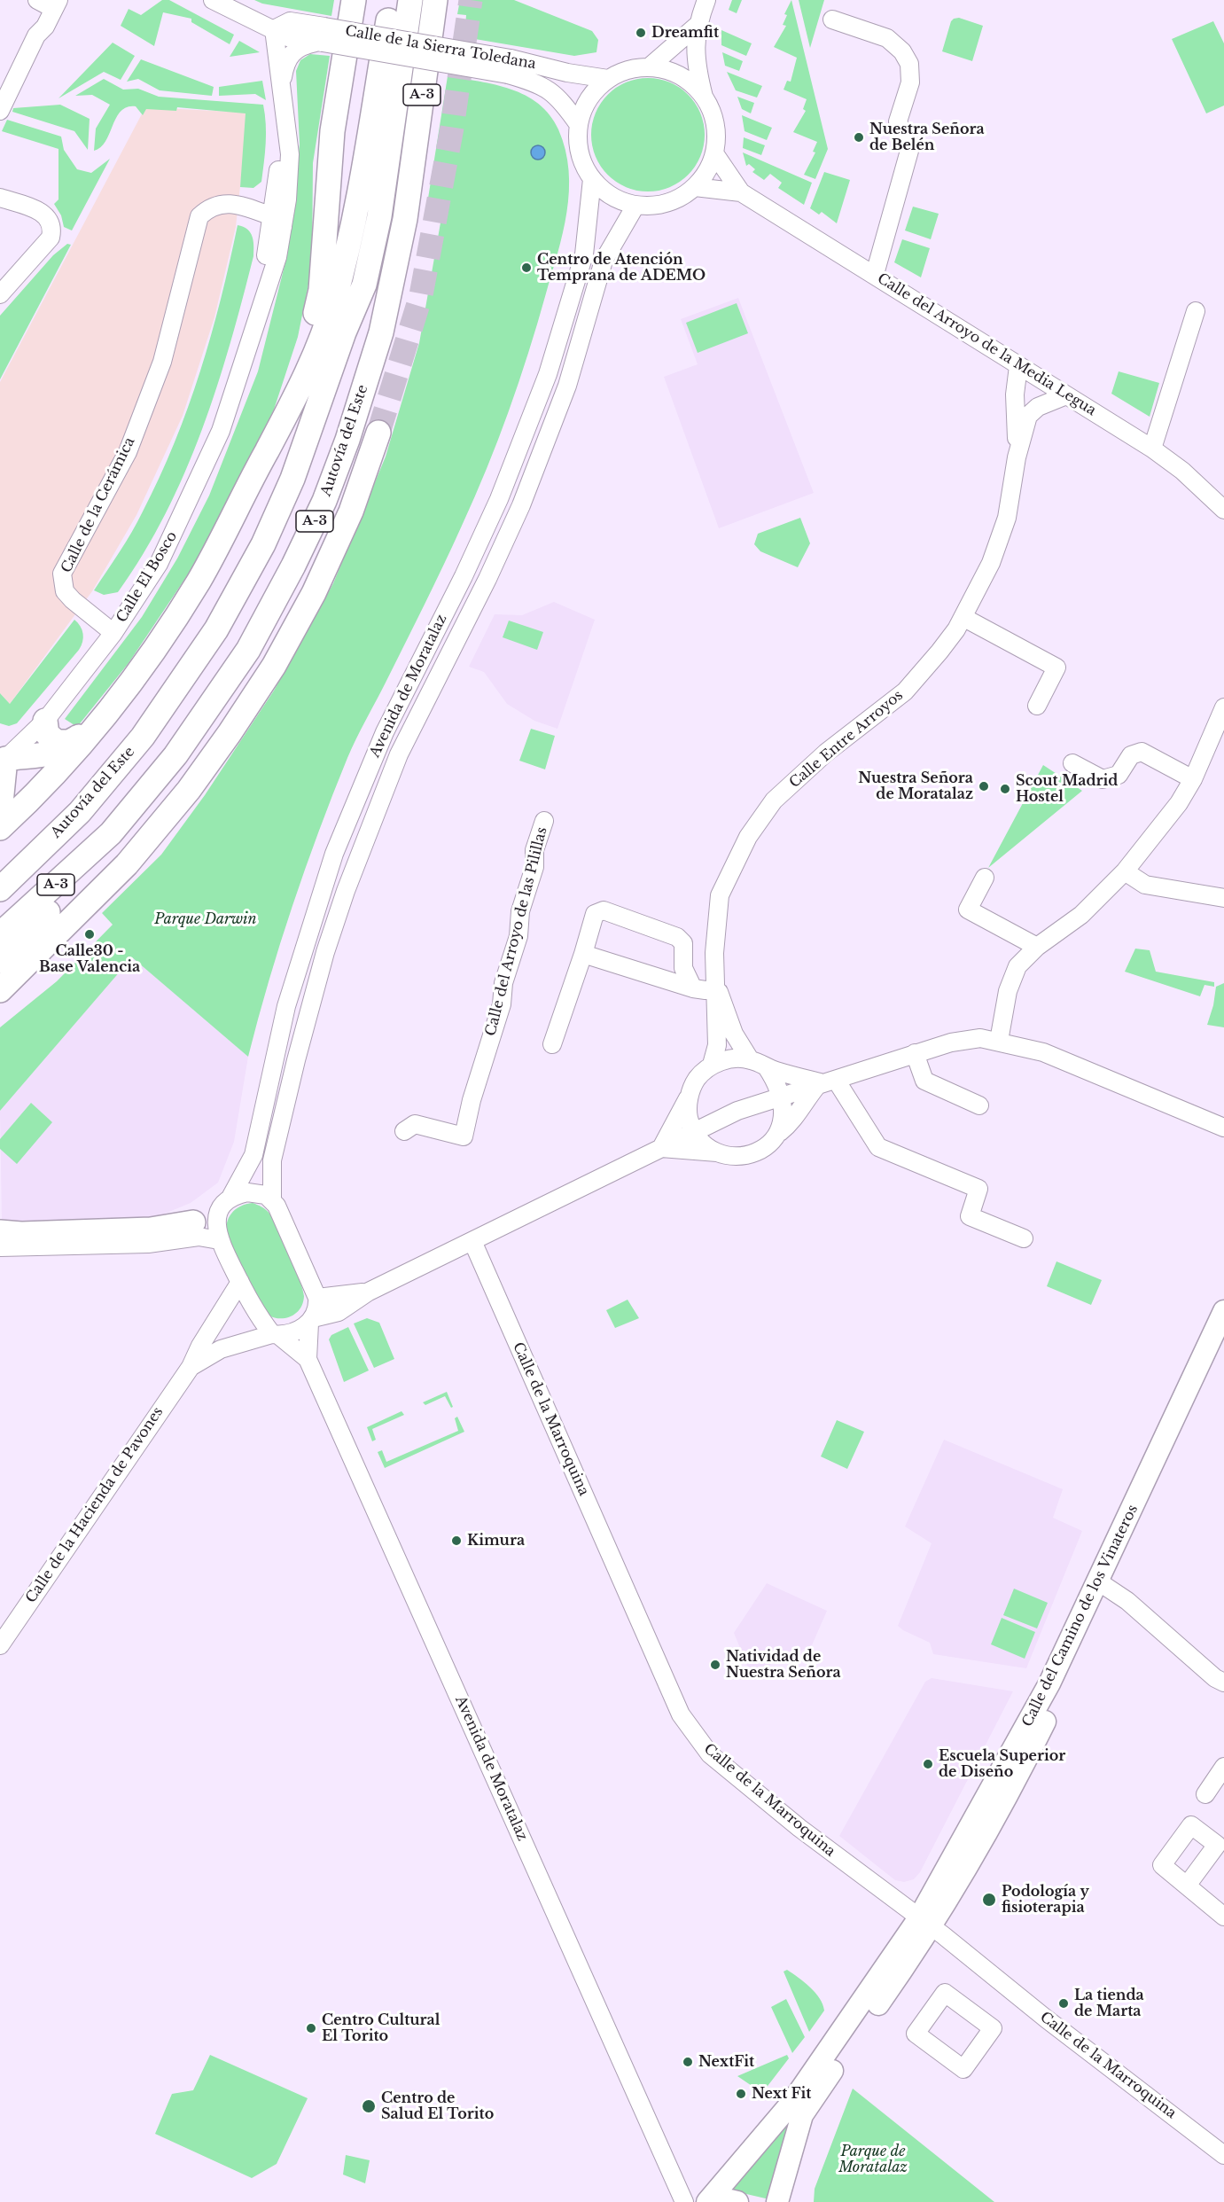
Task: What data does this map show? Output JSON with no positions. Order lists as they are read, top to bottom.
{
  "streets": {
    "highway": ["A-3", "Autovía del Este"],
    "main road": ["Calle del Camino de los Vinateros"],
    "street": [
      "Calle de la Sierra Toledana",
      "Calle del Arroyo de la Media Legua",
      "Calle de la Cerámica",
      "Calle El Bosco",
      "Avenida de Moratalaz",
      "Calle Entre Arroyos",
      "Calle del Arroyo de las Pilillas",
      "Calle de la Marroquina",
      "Calle de la Hacienda de Pavones"
    ]
  },
  "crossings": [
    ["Calle de la Sierra Toledana", "Calle del Arroyo de la Media Legua"],
    ["Calle de la Sierra Toledana", "Calle El Bosco"],
    ["Calle de la Sierra Toledana", "Avenida de Moratalaz"],
    ["Calle del Arroyo de la Media Legua", "Avenida de Moratalaz"],
    ["Calle del Arroyo de la Media Legua", "Calle Entre Arroyos"],
    ["Calle de la Cerámica", "Calle El Bosco"],
    ["Avenida de Moratalaz", "Calle de la Hacienda de Pavones"],
    ["Avenida de Moratalaz", "Calle del Camino de los Vinateros"],
    ["Calle de la Marroquina", "Calle del Camino de los Vinateros"]
  ],
  "parks": ["Parque Darwin", "Parque de Moratalaz"],
  "places": [
    "Dreamfit",
    "Nuestra Señora de Belén",
    "Centro de Atención Temprana de ADEMO",
    "Nuestra Señora de Moratalaz",
    "Scout Madrid Hostel",
    "Calle30 - Base Valencia",
    "Kimura",
    "Natividad de Nuestra Señora",
    "Escuela Superior de Diseño",
    "Podología y fisioterapia",
    "La tienda de Marta",
    "Centro Cultural El Torito",
    "NextFit",
    "Next Fit",
    "Centro de Salud El Torito"
  ]
}
